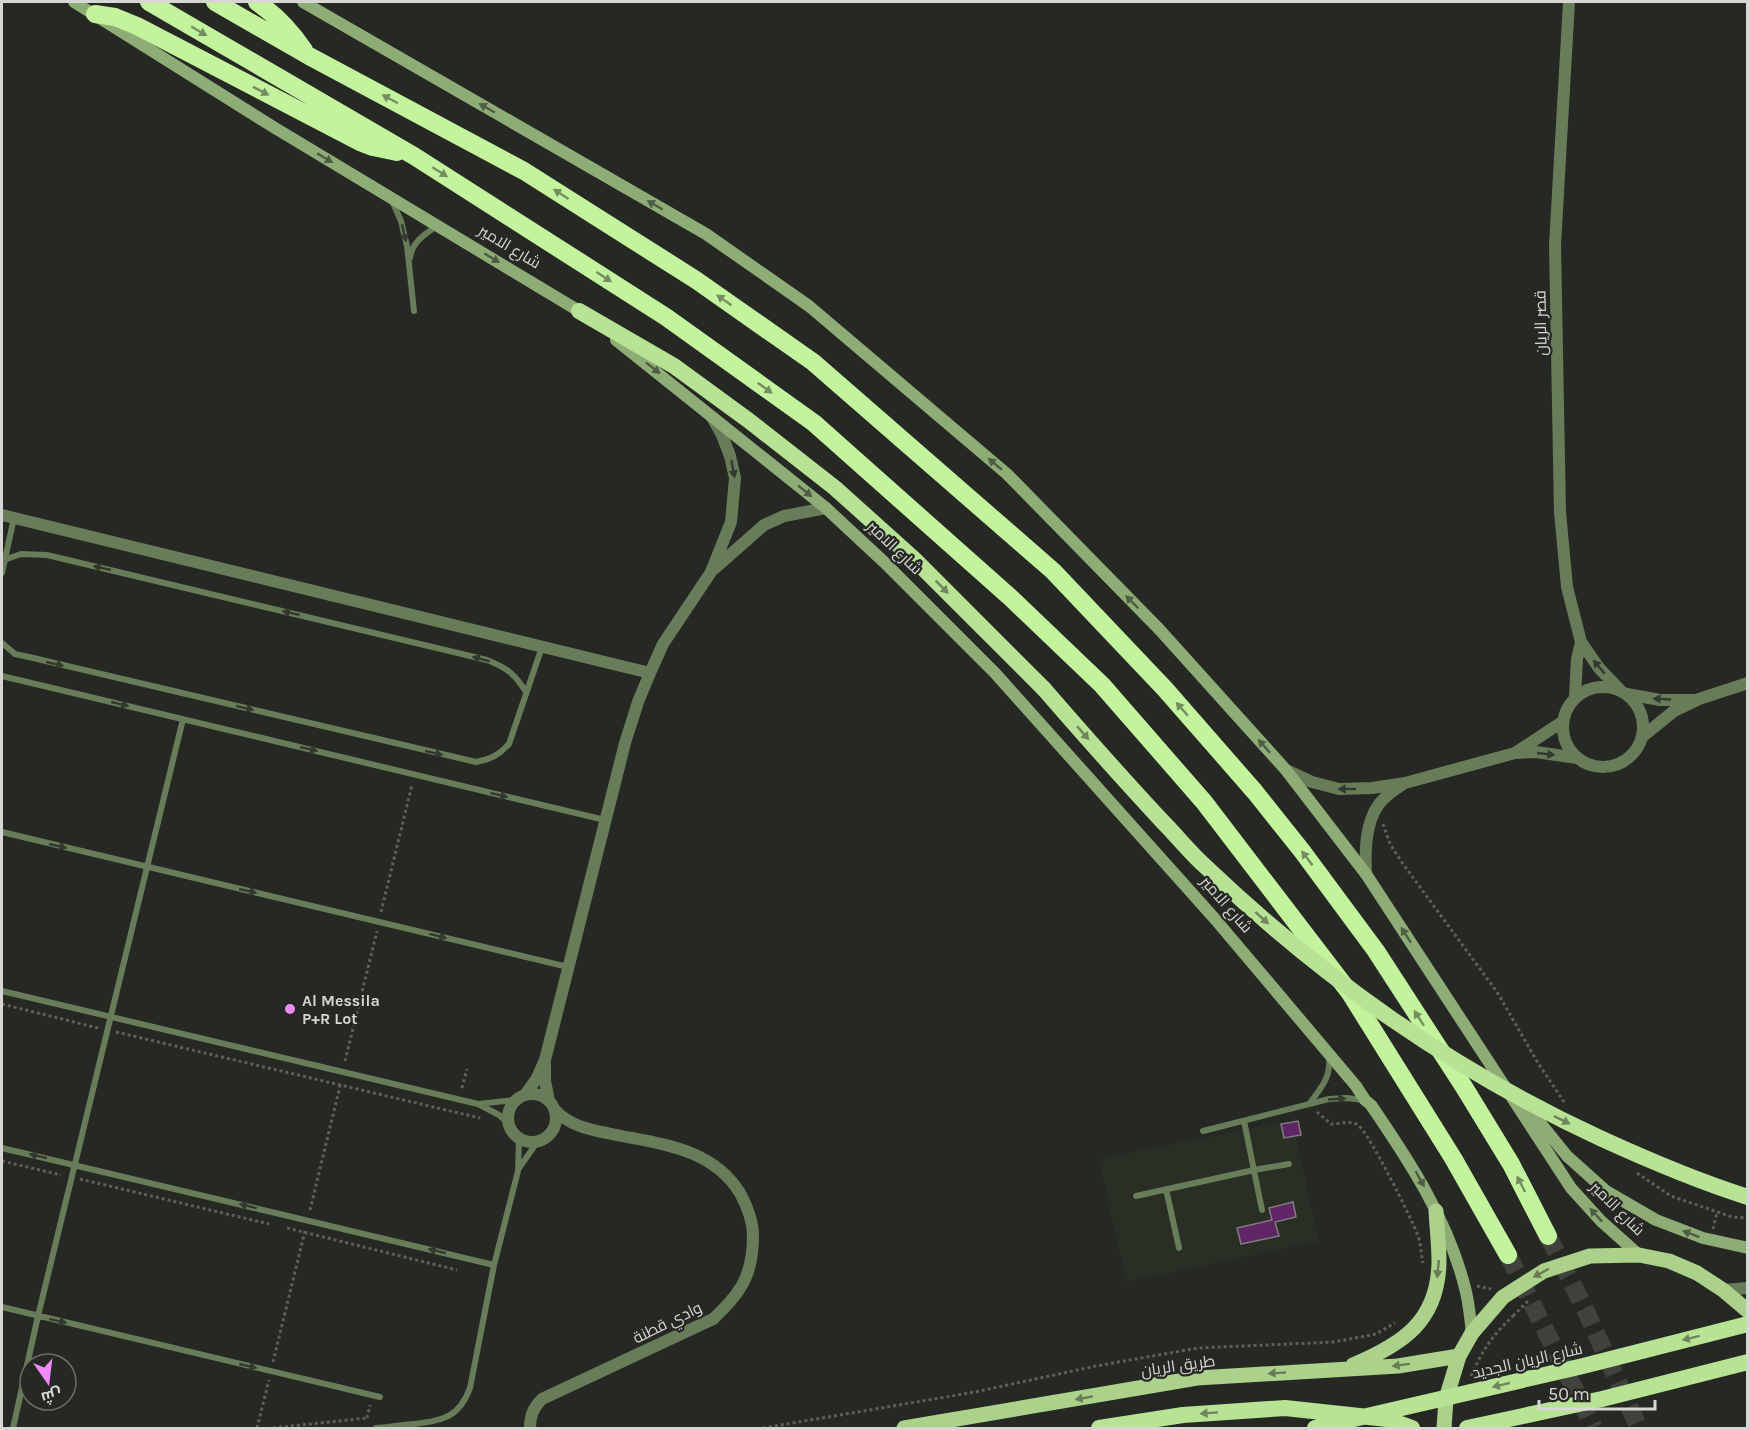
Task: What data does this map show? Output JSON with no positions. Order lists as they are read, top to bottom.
{
  "streets": {
    "highway": ["شارع الامير", "شارع الريان الجديد"],
    "main road": ["طريق الريان"],
    "street": ["قصر الريان", "وادي قطنة"]
  },
  "one_way": ["طريق الريان"],
  "places": ["Al Messila P+R Lot"],
  "scale_bar": "50 m",
  "north": "bottom"
}
